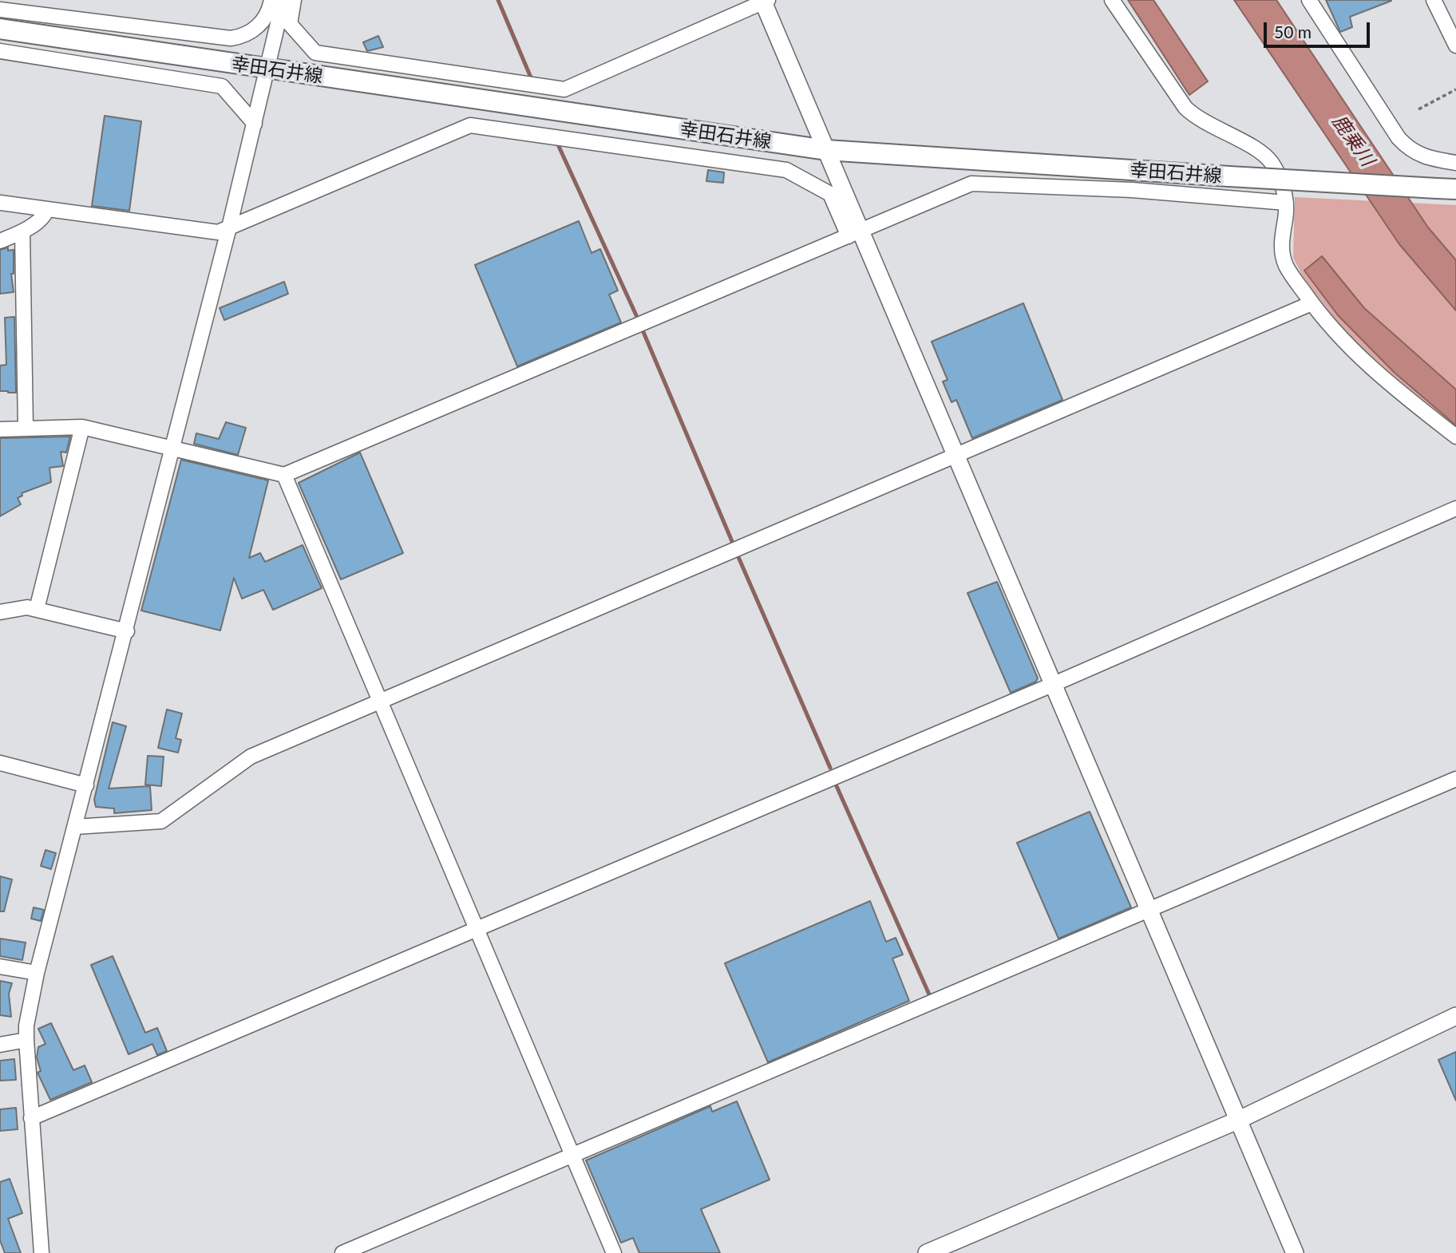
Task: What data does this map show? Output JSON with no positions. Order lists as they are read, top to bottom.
{
  "streets": {
    "main road": ["幸田石井線"]
  },
  "water": ["鹿乗川"],
  "scale_bar": "50 m"
}
